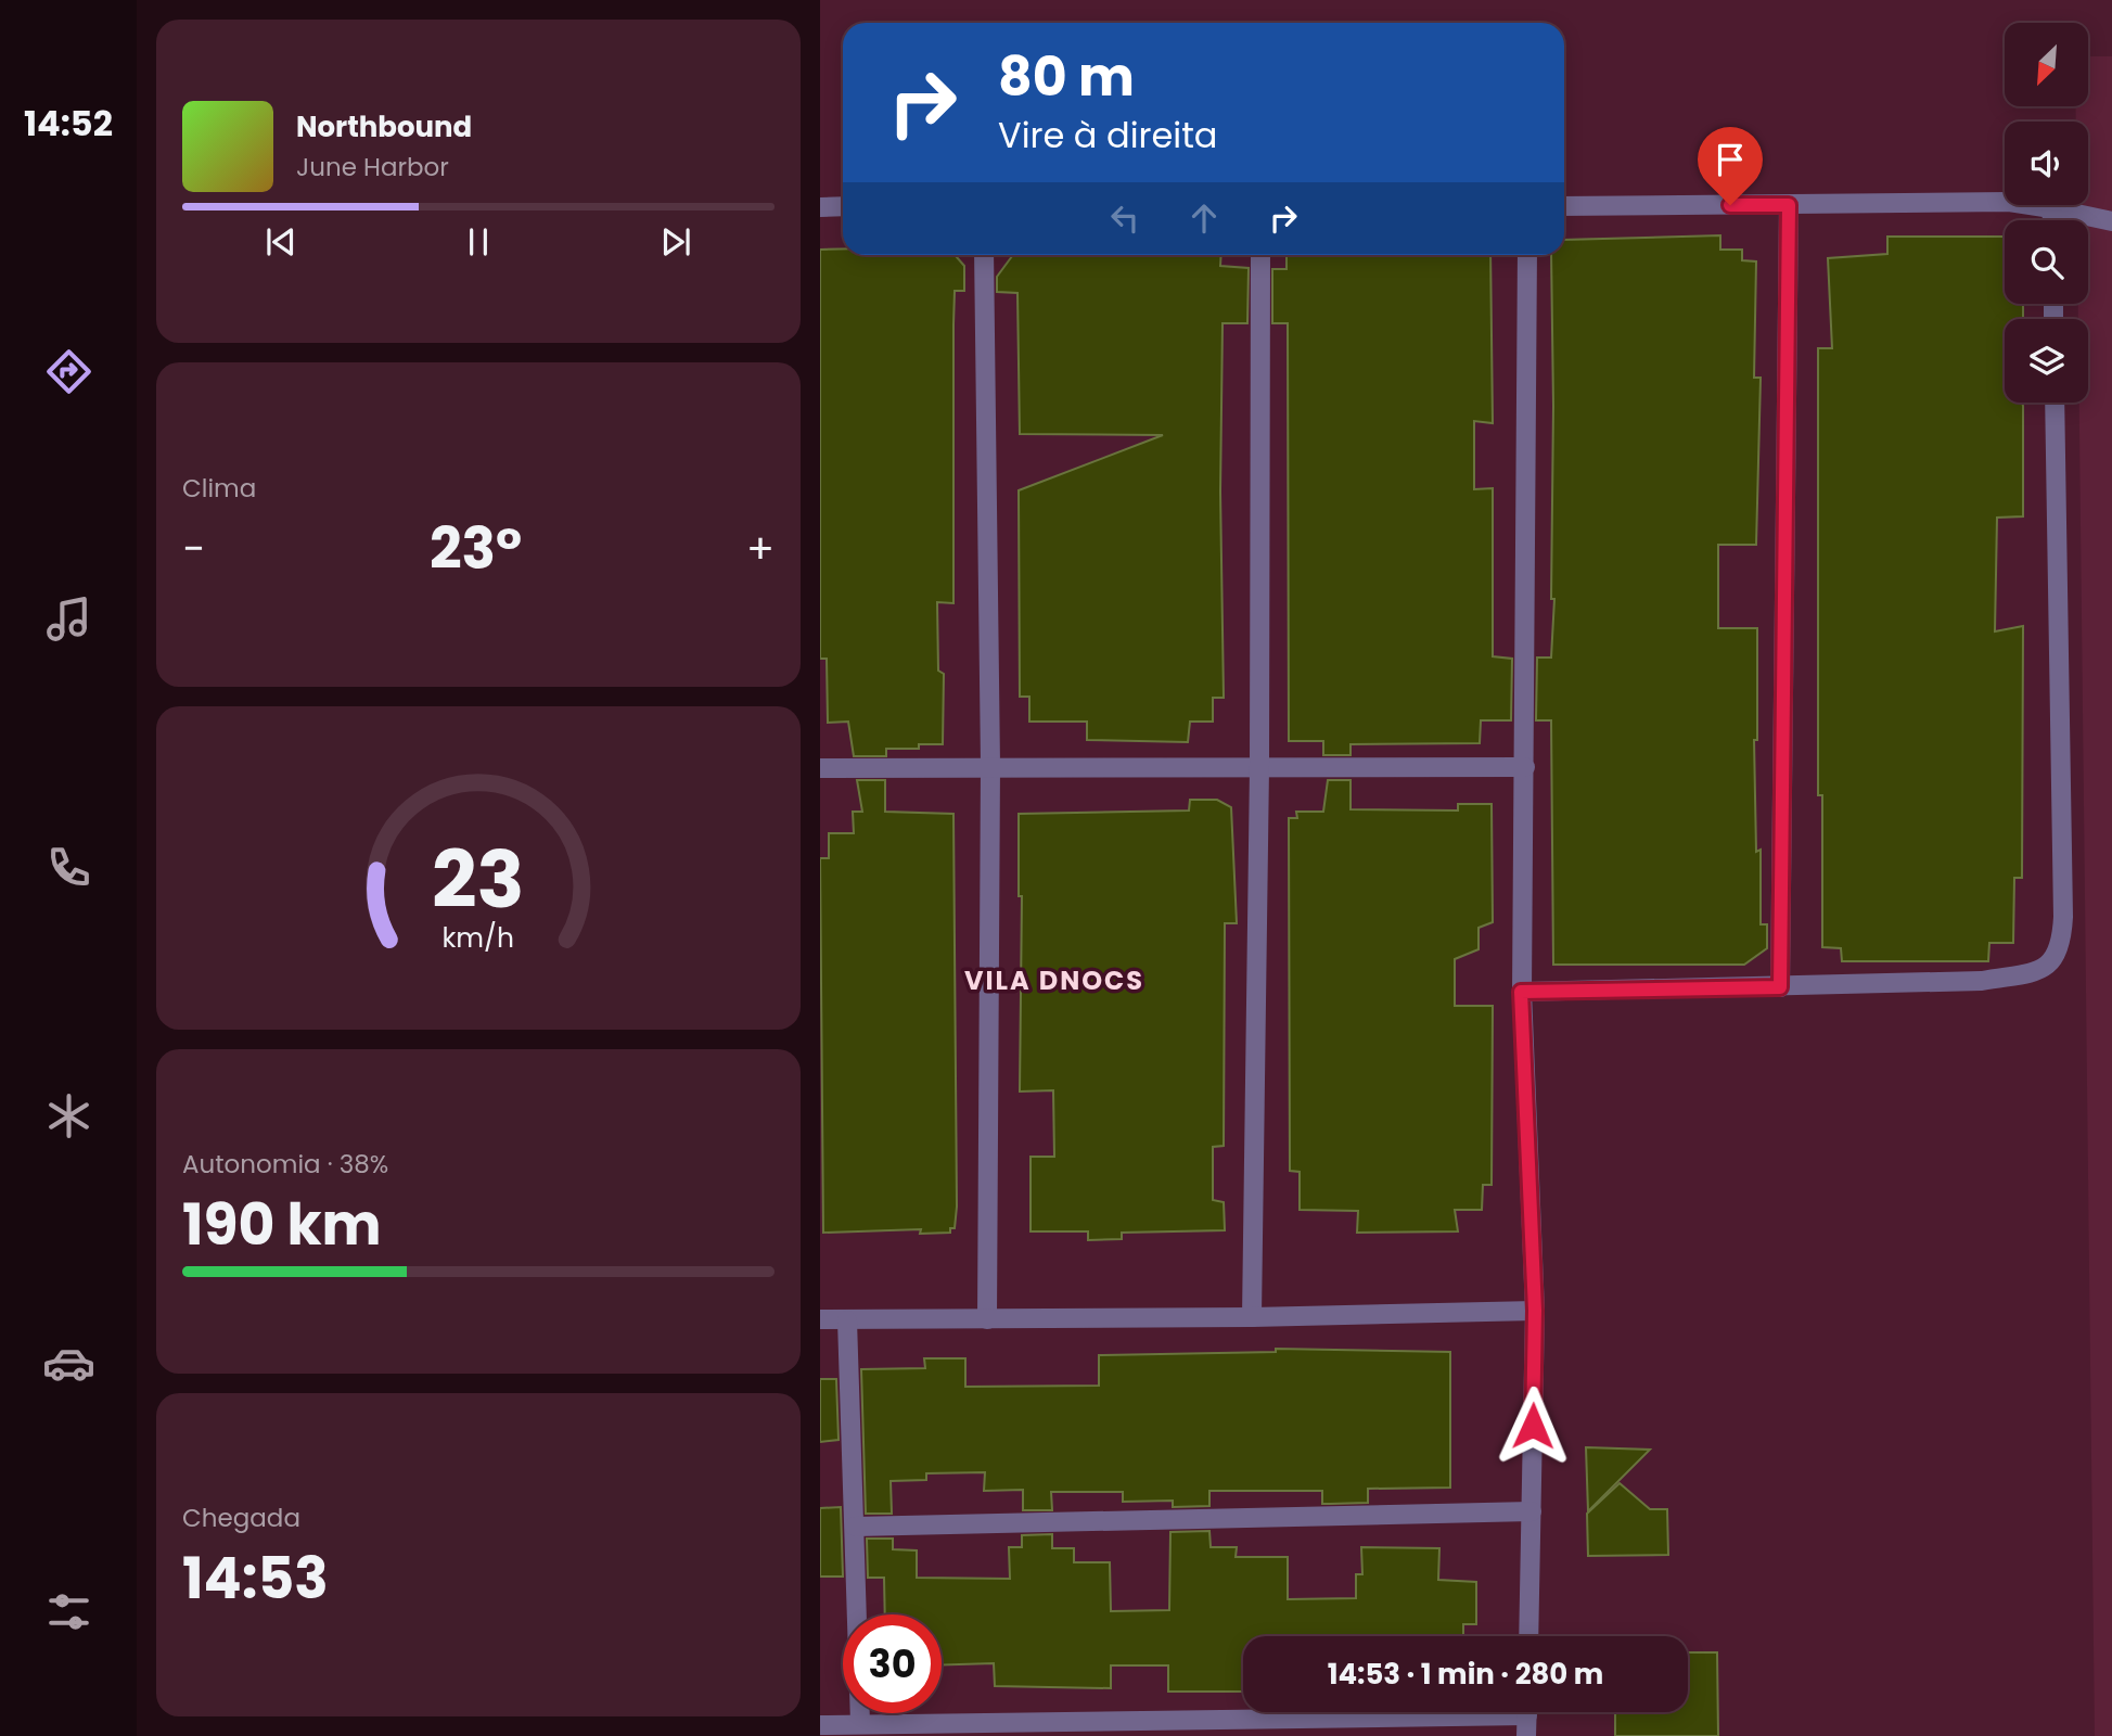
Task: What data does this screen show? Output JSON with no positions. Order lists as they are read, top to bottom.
{
  "districts": ["VILA DNOCS"],
  "north": "bottom left",
  "page": {
    "tabs": "14:52",
    "turn": ["80 m", "Vire à direita"],
    "song": ["Northbound", "June Harbor"],
    "tile": [
      "Clima",
      ["Autonomia · 38%", "190 km"],
      ["Chegada", "14:53"]
    ],
    "heat": ["−", "23°", "+"],
    "limit": "30",
    "trip": "14:53 · 1 min · 280 m",
    "gauge": ["23", "km/h"]
  }
}
